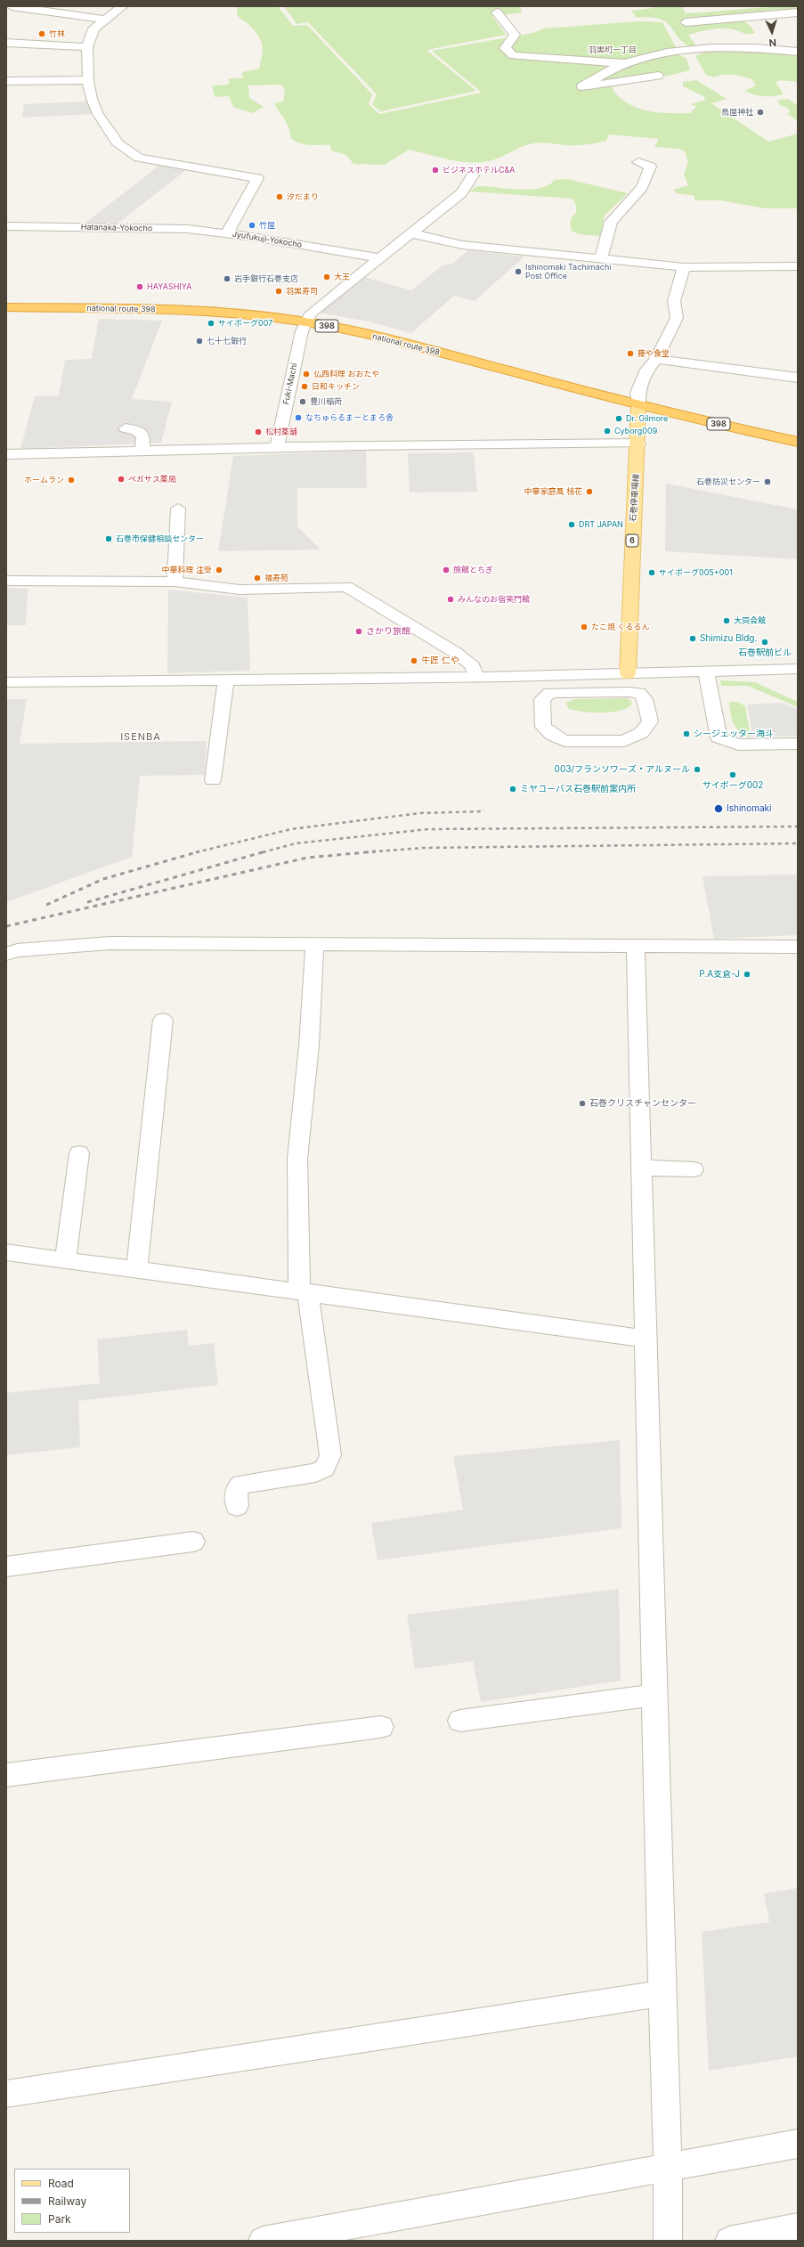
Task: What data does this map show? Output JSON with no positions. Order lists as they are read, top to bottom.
{
  "streets": {
    "highway": ["national route 398", "398"],
    "main road": ["石巻停車場線", "6"],
    "street": ["Hatanaka-Yokocho", "Jyufukuji-Yokocho", "Fuki-Machi"]
  },
  "crossings": [
    ["Hatanaka-Yokocho", "Jyufukuji-Yokocho"],
    ["national route 398", "Fuki-Machi"],
    ["national route 398", "石巻停車場線"]
  ],
  "districts": ["羽黒町一丁目", "ISENBA"],
  "places": [
    "竹林",
    "鳥屋神社",
    "ビジネスホテルC&A",
    "汐だまり",
    "竹屋",
    "Ishinomaki Tachimachi Post Office",
    "大王",
    "岩手銀行石巻支店",
    "HAYASHIYA",
    "羽黒寿司",
    "サイボーグ007",
    "七十七銀行",
    "藤や食堂",
    "仏西料理 おおたや",
    "日和キッチン",
    "豊川稲荷",
    "なちゅらるまーとまろ舎",
    "Dr. Gilmore",
    "Cyborg009",
    "松村薬舗",
    "ペガサス薬局",
    "ホームラン",
    "石巻防災センター",
    "中華家庭風 桂花",
    "DRT JAPAN",
    "石巻市保健相談センター",
    "中華料理 注受",
    "旅館とちぎ",
    "サイボーグ005+001",
    "福寿苑",
    "みんなのお宿笑門館",
    "大同会館",
    "たこ焼 くるるん",
    "さかり旅館",
    "Shimizu Bldg.",
    "石巻駅前ビル",
    "牛匠 仁や",
    "シージェッター海斗",
    "003/フランソワーズ・アルヌール",
    "サイボーグ002",
    "ミヤコーバス石巻駅前案内所",
    "Ishinomaki",
    "P.A支倉-J",
    "石巻クリスチャンセンター"
  ],
  "legend": ["Road", "Railway", "Park"],
  "north": "bottom"
}
